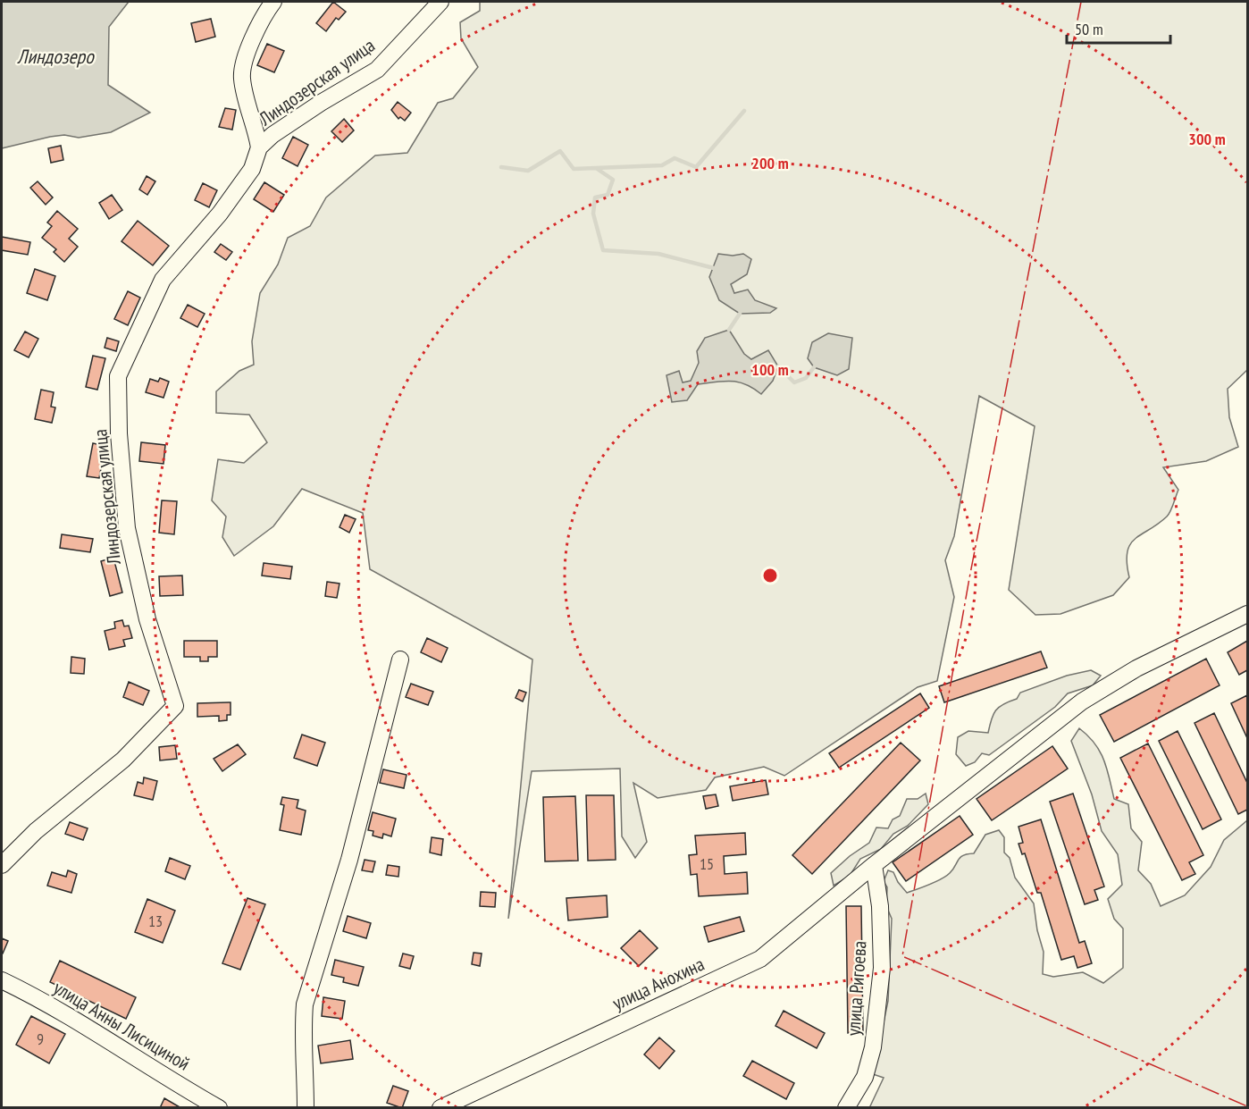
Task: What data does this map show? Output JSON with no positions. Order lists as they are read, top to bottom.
{
  "streets": {
    "street": [
      "Линдозерская улица",
      "улица Анохина",
      "улица Ригоева",
      "улица Анны Лисициной"
    ]
  },
  "crossings": [
    ["улица Анохина", "улица Ригоева"]
  ],
  "water": ["Линдозеро"],
  "house_numbers": ["15", "13", "9"],
  "scale_bar": "50 m",
  "rings": ["300 m", "200 m", "100 m"]
}
